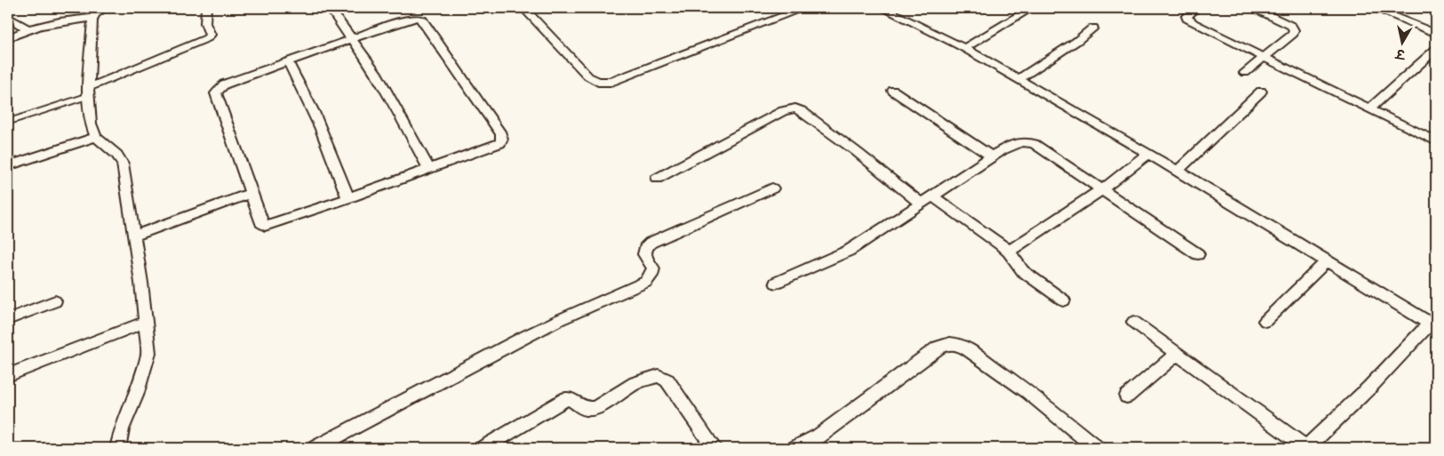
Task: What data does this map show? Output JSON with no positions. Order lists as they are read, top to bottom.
{
  "north": "bottom"
}
